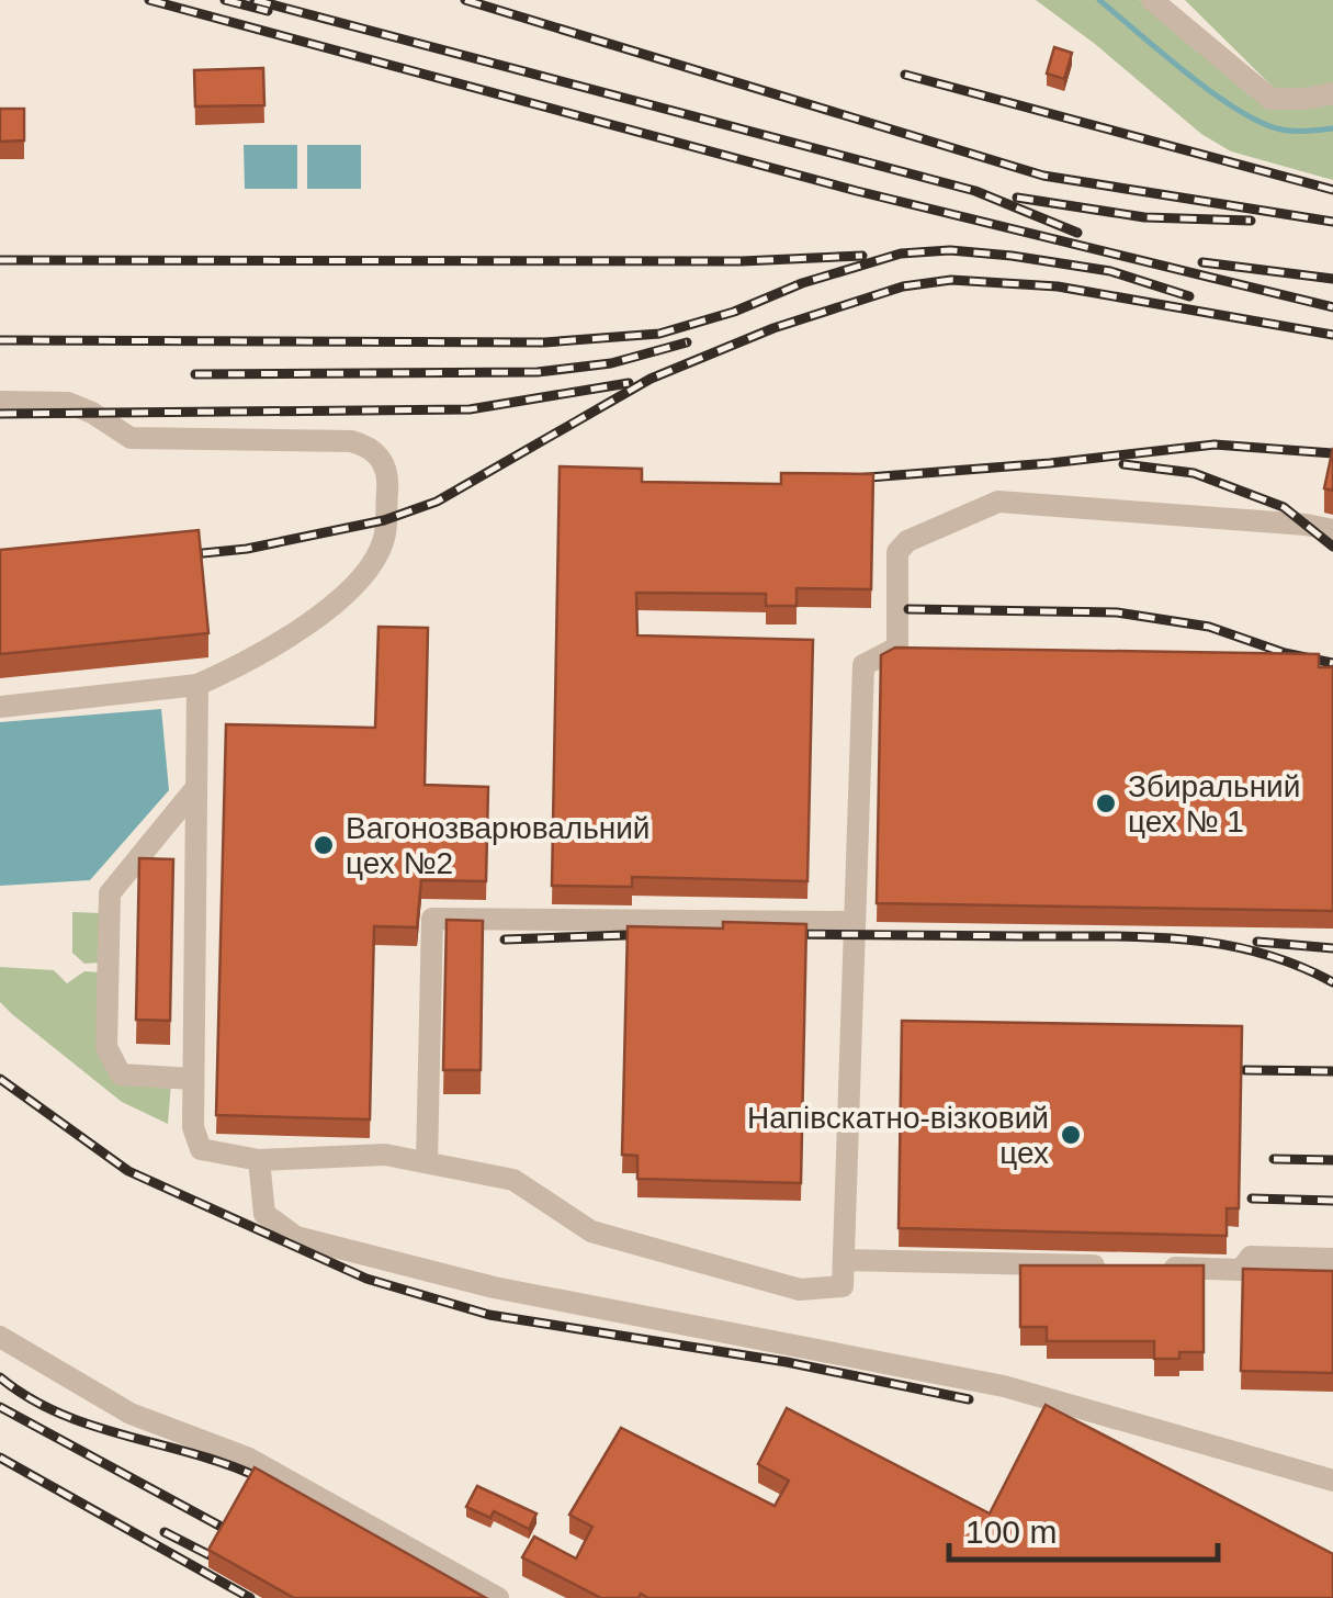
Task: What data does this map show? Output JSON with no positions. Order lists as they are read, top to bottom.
{
  "places": ["Збиральний цех № 1", "Вагонозварювальний цех №2", "Напівскатно-візковий цех"],
  "scale_bar": "100 m"
}
